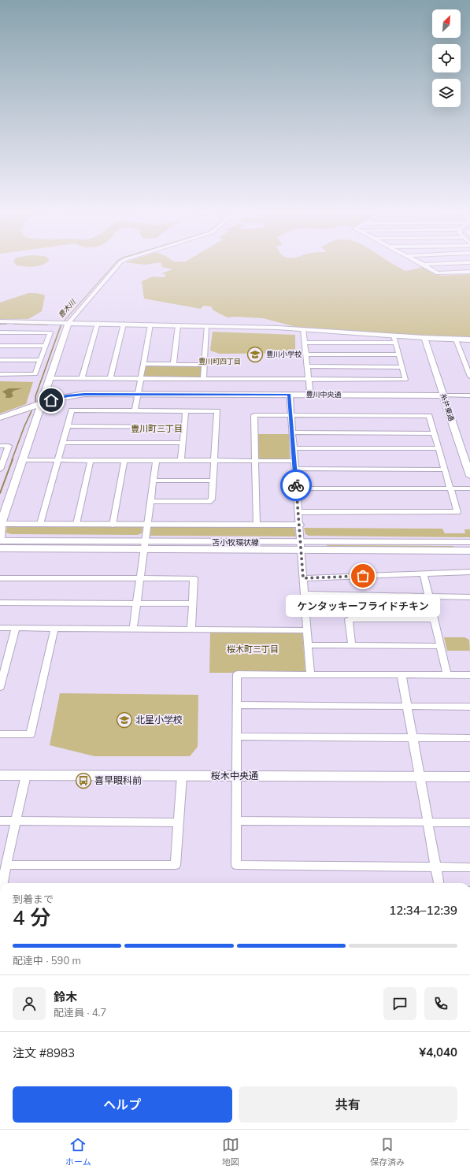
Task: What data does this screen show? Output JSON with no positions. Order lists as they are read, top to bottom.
{
  "streets": {
    "street": [
      "豊川中央通",
      "糸井東通",
      "苫小牧環状線",
      "桜木中央通"
    ]
  },
  "crossings": [
    ["豊川中央通", "糸井東通"]
  ],
  "districts": ["豊川町四丁目", "豊川町三丁目", "桜木町三丁目"],
  "water": ["豊木川"],
  "places": {
    "school or university": ["豊川小学校", "北星小学校"],
    "other": ["ケンタッキーフライドチキン"],
    "bus stop": ["喜早眼科前"]
  },
  "north": "top right",
  "page": {
    "bubble": "ケンタッキーフライドチキン",
    "heading": ["4 分", "到着まで", "12:34–12:39"],
    "panel": [
      "鈴木",
      "配達員 · 4.7",
      "注文 #8983",
      "¥4,040"
    ],
    "bar": "配達中 · 590 m",
    "buttons": ["ヘルプ", "共有"],
    "tabs": ["ホーム", "地図", "保存済み"]
  }
}
